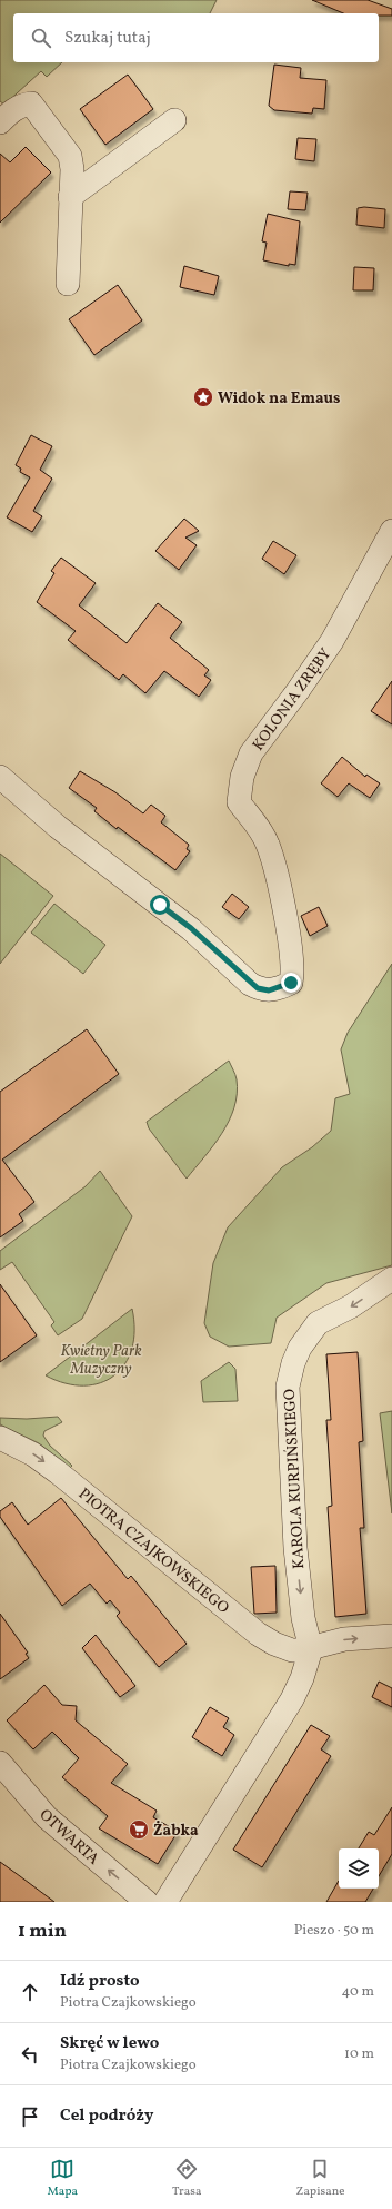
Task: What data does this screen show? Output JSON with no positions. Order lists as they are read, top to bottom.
{
  "streets": {
    "street": [
      "KOLONIA ZRĘBY",
      "KAROLA KURPIŃSKIEGO",
      "PIOTRA CZAJKOWSKIEGO",
      "OTWARTA"
    ]
  },
  "crossings": [
    ["KAROLA KURPIŃSKIEGO", "PIOTRA CZAJKOWSKIEGO"]
  ],
  "one_way": ["KAROLA KURPIŃSKIEGO", "PIOTRA CZAJKOWSKIEGO", "OTWARTA"],
  "parks": ["Kwietny Park Muzyczny"],
  "places": {
    "place": ["Widok na Emaus"],
    "supermarket": ["Żabka"]
  },
  "page": {
    "search": "Szukaj tutaj",
    "heading": ["1 min", "Pieszo · 50 m"],
    "list": [
      ["Idź prosto", "Piotra Czajkowskiego", "40 m"],
      ["Skręć w lewo", "Piotra Czajkowskiego", "10 m"],
      "Cel podróży"
    ],
    "nav": ["Mapa", "Trasa", "Zapisane"]
  }
}
